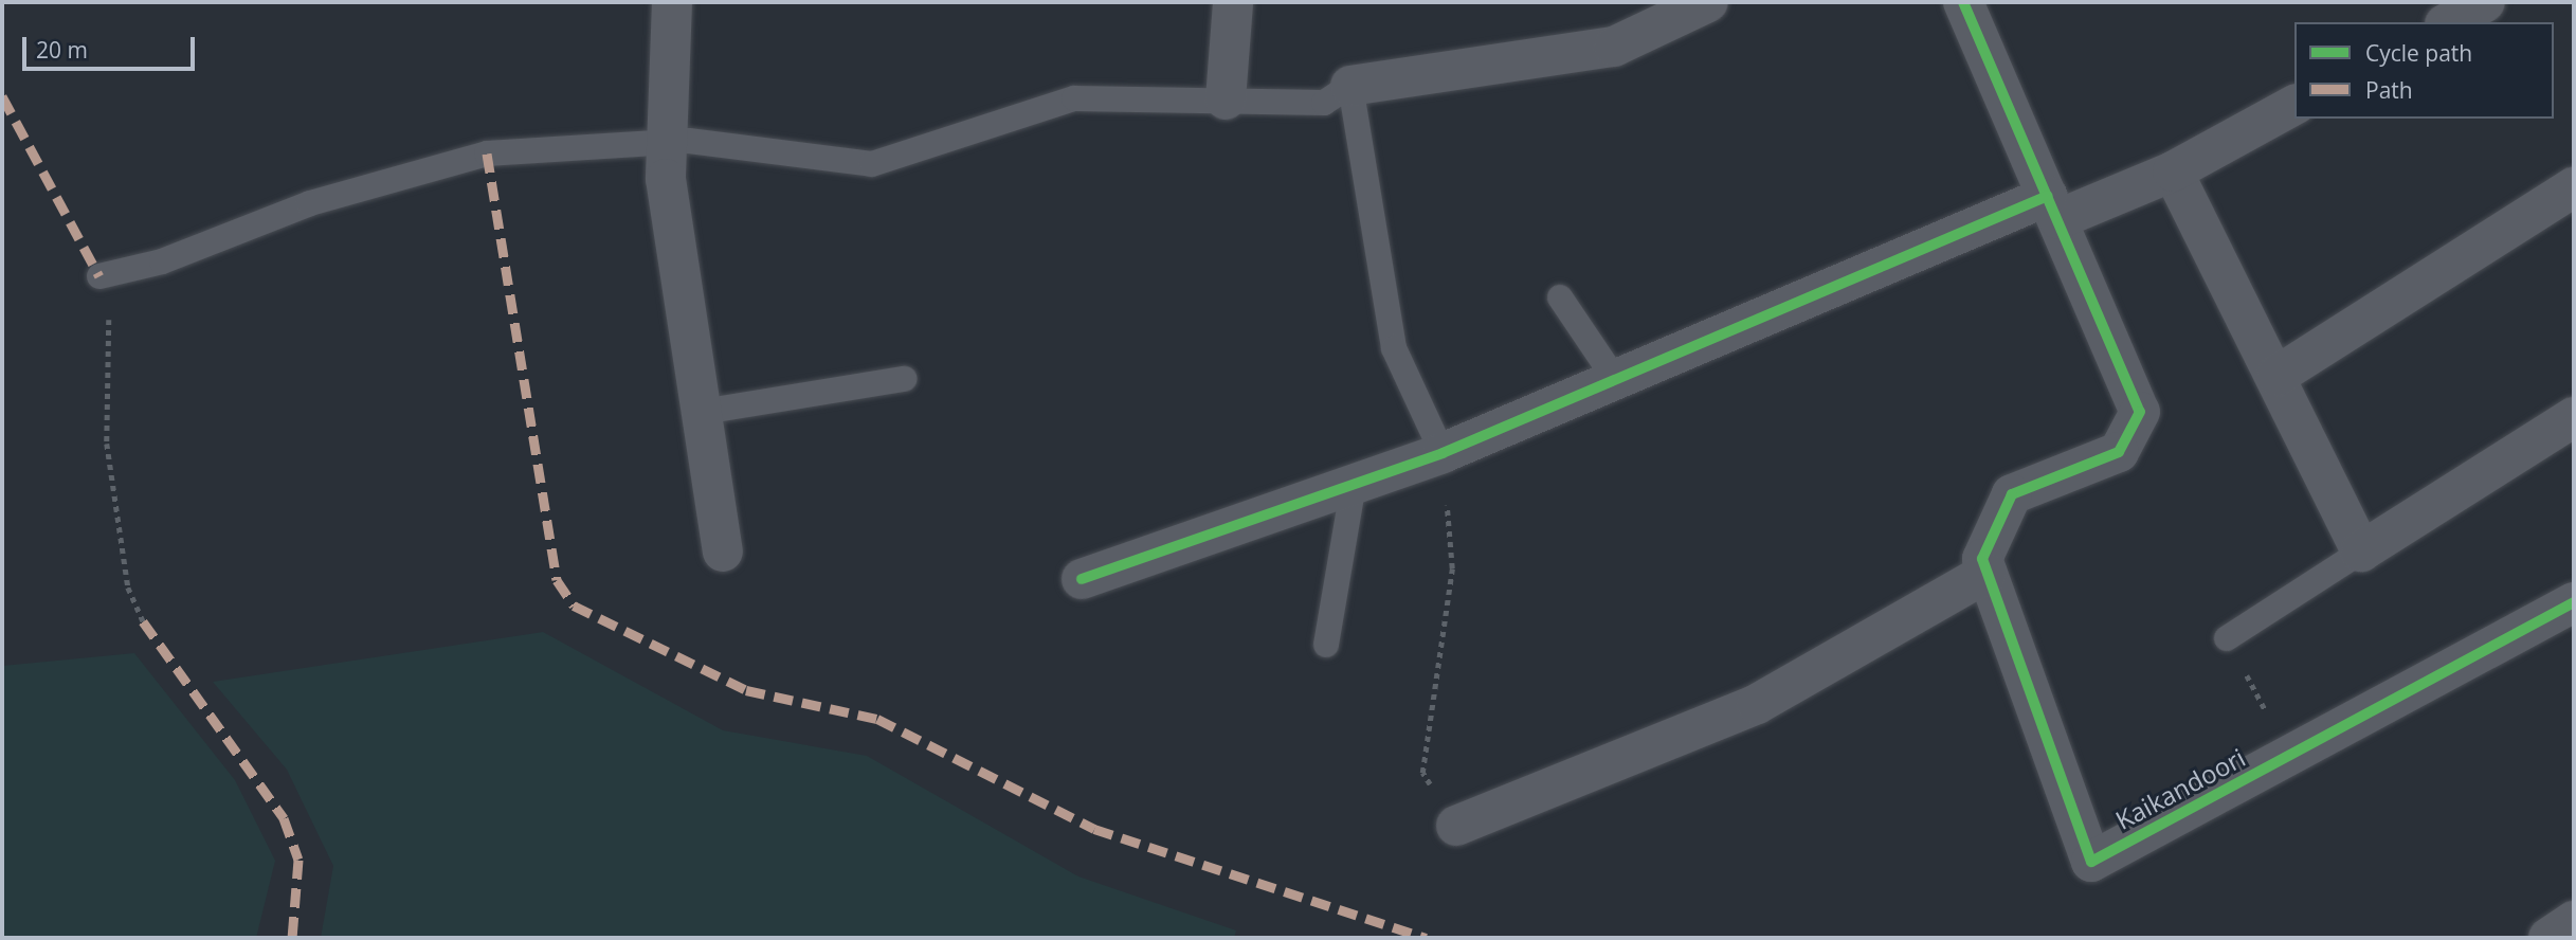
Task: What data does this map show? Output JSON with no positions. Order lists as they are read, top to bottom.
{
  "streets": {
    "street": ["Kaikandoori"]
  },
  "legend": ["Cycle path", "Path"],
  "scale_bar": "20 m"
}
